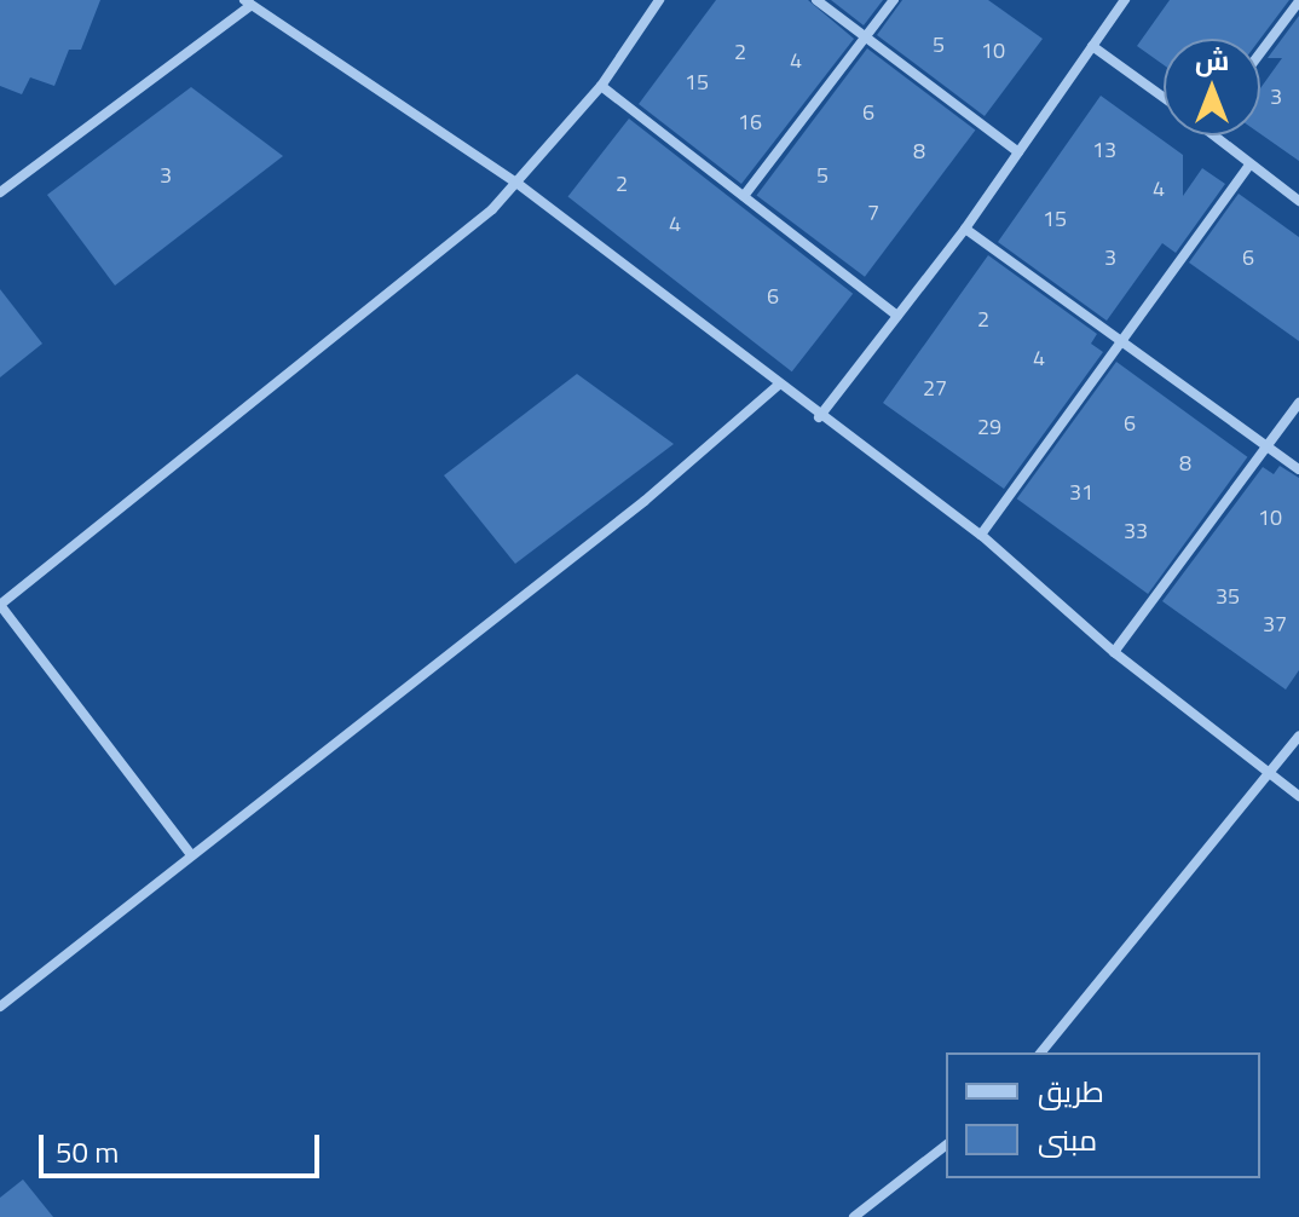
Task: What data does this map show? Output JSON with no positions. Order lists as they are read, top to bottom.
{
  "house_numbers": [
    "5",
    "10",
    "2",
    "4",
    "15",
    "3",
    "6",
    "16",
    "13",
    "8",
    "3",
    "5",
    "2",
    "4",
    "7",
    "15",
    "4",
    "3",
    "6",
    "6",
    "2",
    "4",
    "27",
    "6",
    "29",
    "8",
    "31",
    "10",
    "33",
    "35",
    "37"
  ],
  "legend": ["طريق", "مبنى"],
  "scale_bar": "50 m",
  "north": "top"
}
